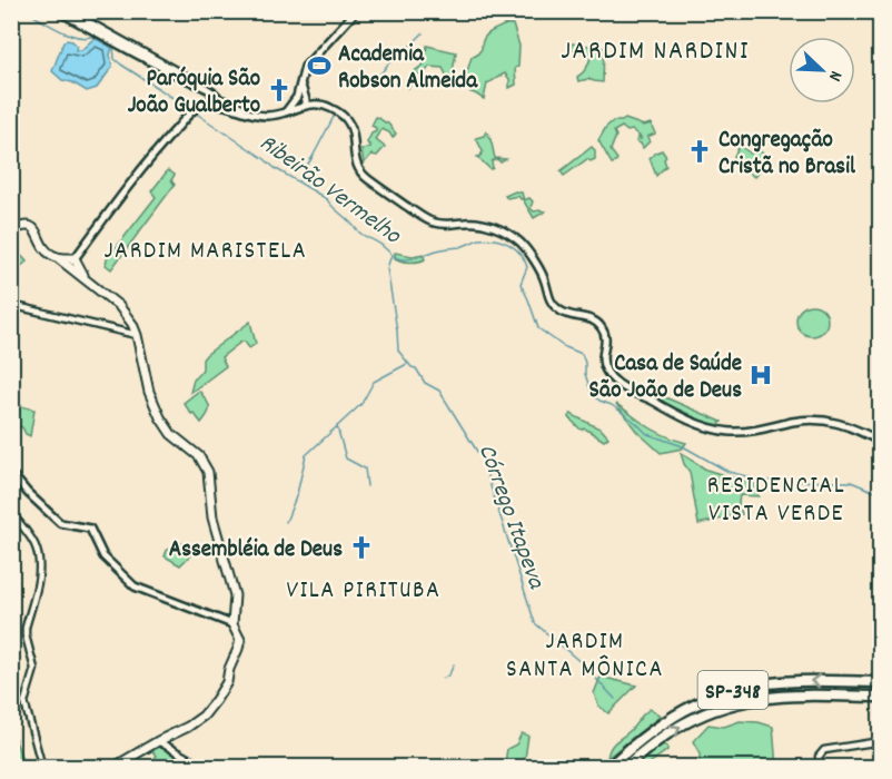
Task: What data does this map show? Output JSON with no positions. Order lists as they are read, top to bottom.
{
  "streets": {
    "highway": ["SP-348"]
  },
  "districts": [
    "JARDIM NARDINI",
    "JARDIM MARISTELA",
    "RESIDENCIAL VISTA VERDE",
    "VILA PIRITUBA",
    "JARDIM SANTA MÔNICA"
  ],
  "water": ["Ribeirão Vermelho", "Córrego Itapeva"],
  "places": {
    "sports": ["Academia Robson Almeida"],
    "church": ["Paróquia São João Gualberto", "Congregação Cristã no Brasil", "Assembléia de Deus"],
    "hospital": ["Casa de Saúde São João de Deus"]
  },
  "north": "bottom right"
}
